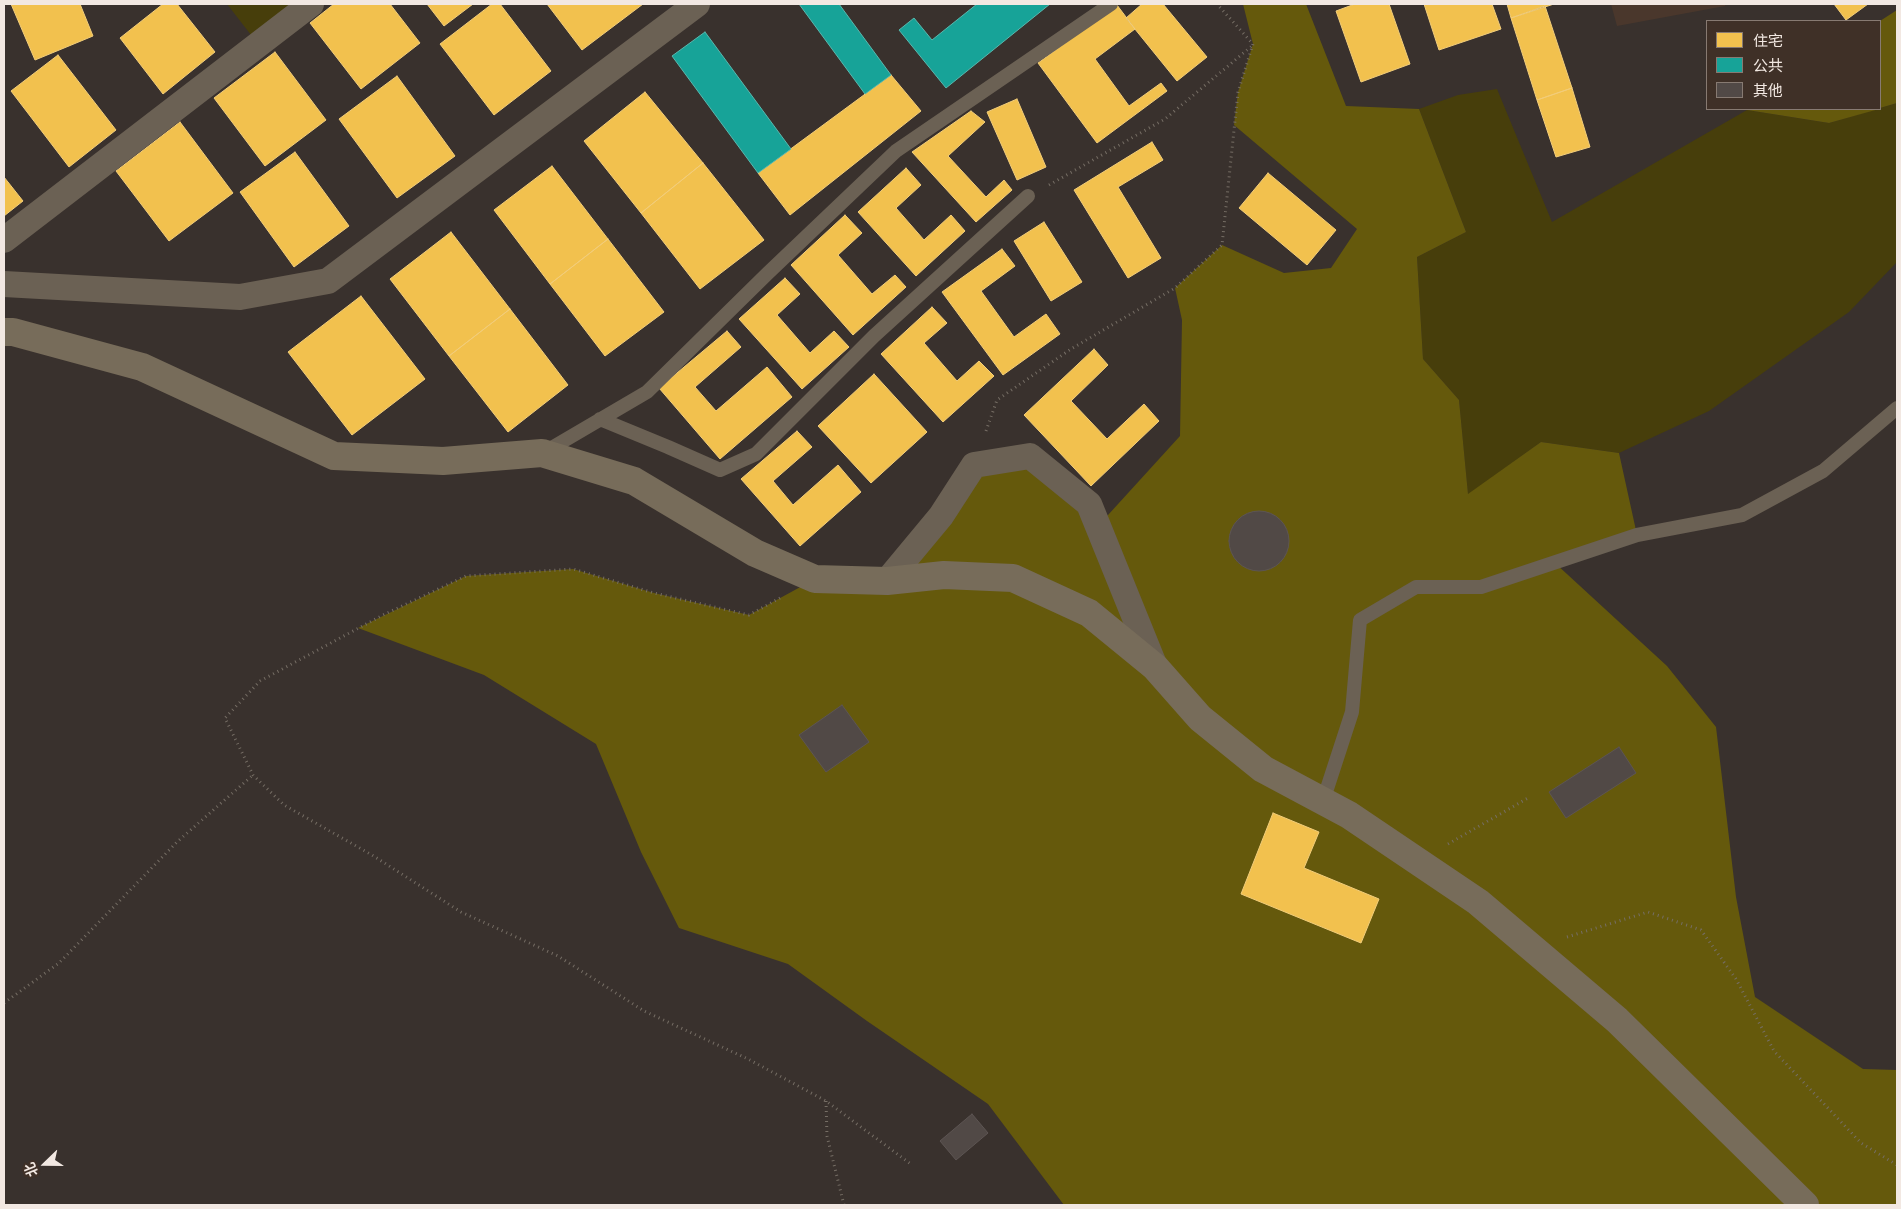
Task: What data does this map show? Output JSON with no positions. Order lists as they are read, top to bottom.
{
  "legend": ["住宅", "公共", "其他"],
  "north": "left"
}
